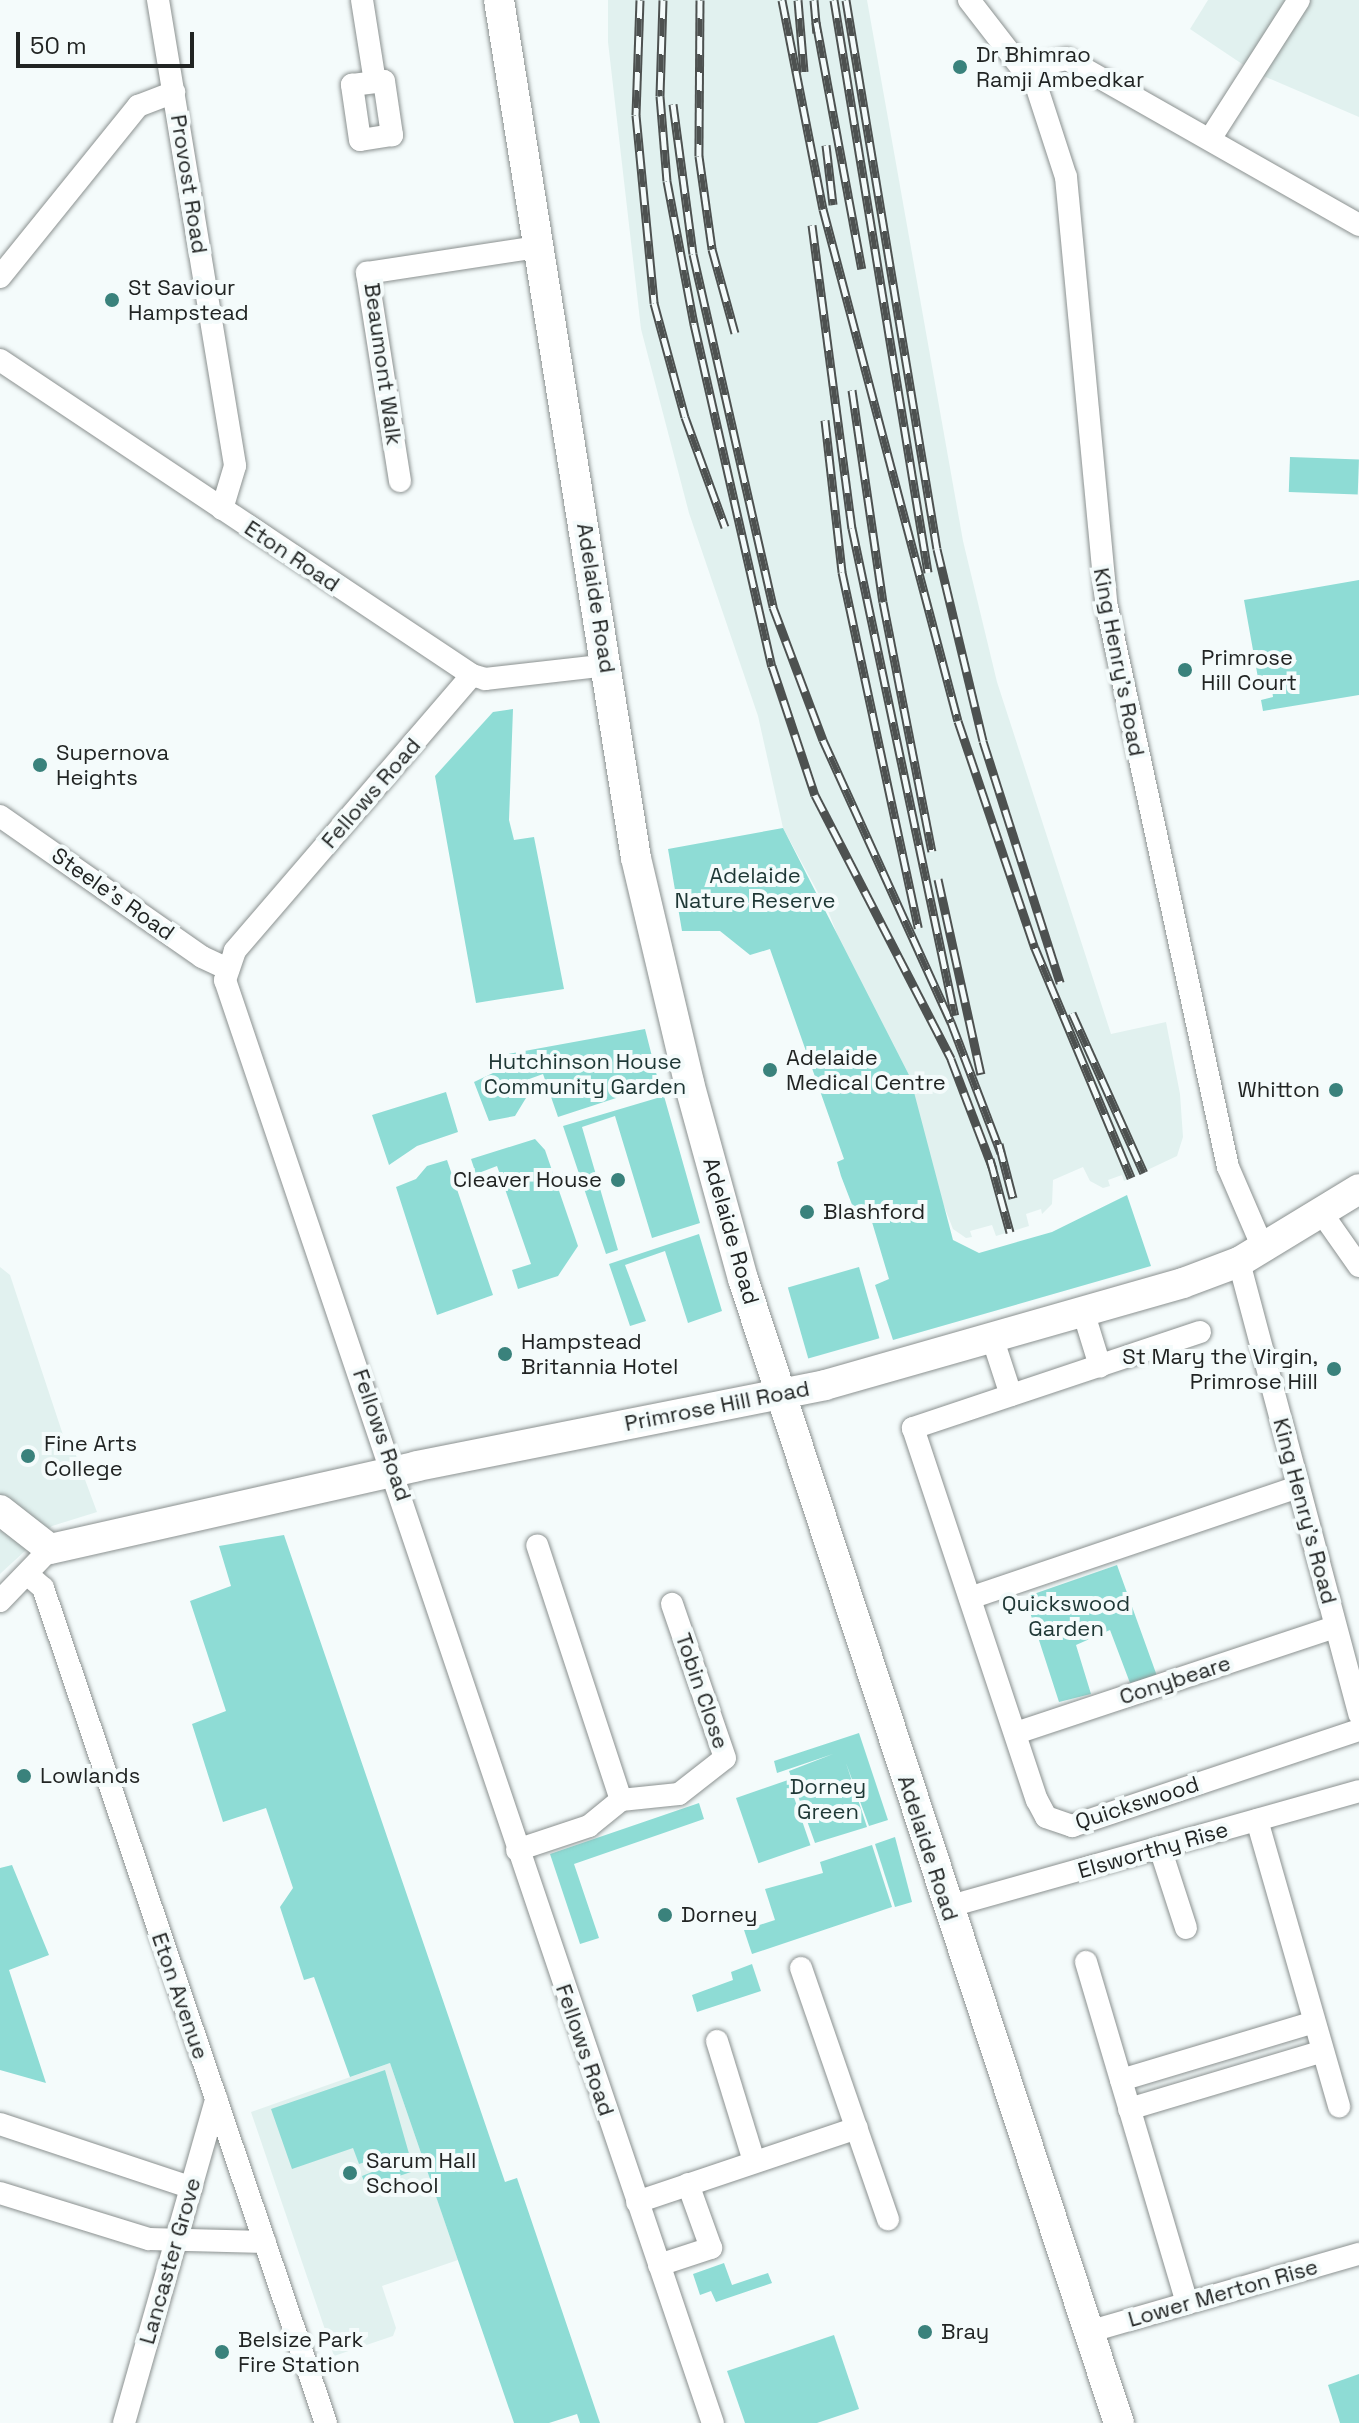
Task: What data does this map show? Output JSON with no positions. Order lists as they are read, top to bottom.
{
  "streets": {
    "main road": ["Adelaide Road", "Primrose Hill Road"],
    "street": [
      "Provost Road",
      "Beaumont Walk",
      "Eton Road",
      "King Henry's Road",
      "Fellows Road",
      "Steele's Road",
      "Conybeare",
      "Tobin Close",
      "Quickswood",
      "Elsworthy Rise",
      "Eton Avenue",
      "Lancaster Grove",
      "Lower Merton Rise"
    ]
  },
  "crossings": [
    ["Provost Road", "Eton Road"],
    ["Beaumont Walk", "Adelaide Road"],
    ["Eton Road", "Fellows Road"],
    ["Adelaide Road", "Primrose Hill Road"],
    ["Adelaide Road", "Elsworthy Rise"],
    ["Adelaide Road", "Lower Merton Rise"],
    ["King Henry's Road", "Primrose Hill Road"],
    ["King Henry's Road", "Conybeare"],
    ["Fellows Road", "Steele's Road"],
    ["Fellows Road", "Primrose Hill Road"],
    ["Conybeare", "Quickswood"],
    ["Eton Avenue", "Lancaster Grove"]
  ],
  "parks": [
    "Adelaide Nature Reserve",
    "Hutchinson House Community Garden",
    "Quickswood Garden",
    "Dorney Green"
  ],
  "places": [
    "Dr Bhimrao Ramji Ambedkar",
    "St Saviour Hampstead",
    "Primrose Hill Court",
    "Supernova Heights",
    "Adelaide Medical Centre",
    "Whitton",
    "Cleaver House",
    "Blashford",
    "Hampstead Britannia Hotel",
    "St Mary the Virgin, Primrose Hill",
    "Fine Arts College",
    "Lowlands",
    "Dorney",
    "Sarum Hall School",
    "Bray",
    "Belsize Park Fire Station"
  ],
  "scale_bar": "50 m"
}
